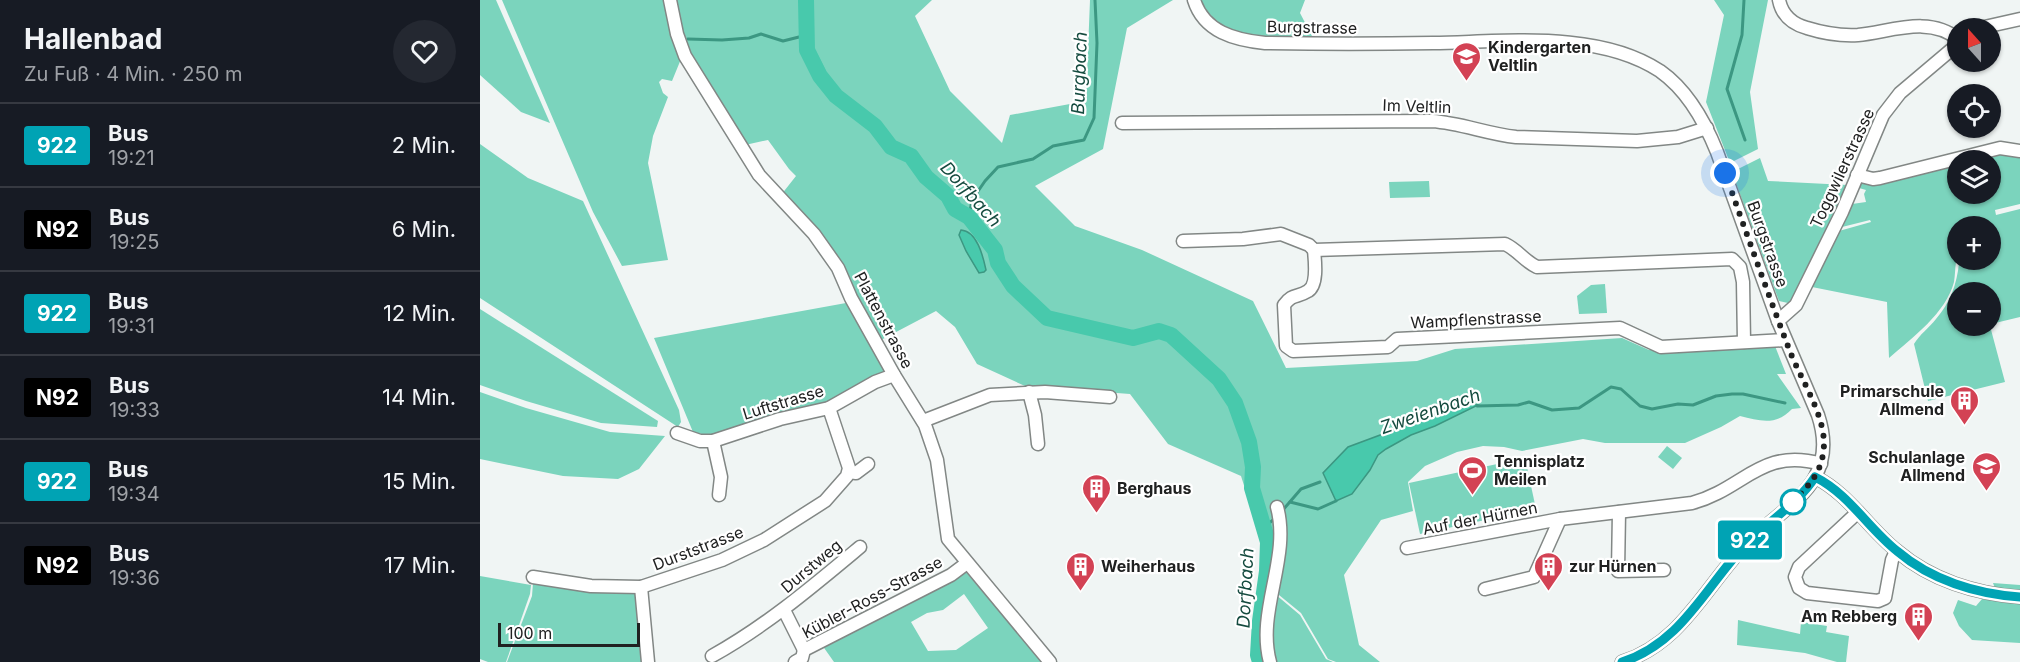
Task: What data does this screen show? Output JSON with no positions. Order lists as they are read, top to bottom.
{
  "streets": {
    "street": [
      "Burgstrasse",
      "Im Veltlin",
      "Toggwilerstrasse",
      "Wampflenstrasse",
      "Plattenstrasse",
      "Luftstrasse",
      "Auf der Hürnen",
      "Durststrasse",
      "Durstweg",
      "Kübler-Ross-Strasse"
    ]
  },
  "crossings": [
    ["Burgstrasse", "Im Veltlin"],
    ["Burgstrasse", "Toggwilerstrasse"],
    ["Burgstrasse", "Wampflenstrasse"],
    ["Burgstrasse", "Auf der Hürnen"],
    ["Plattenstrasse", "Luftstrasse"],
    ["Plattenstrasse", "Kübler-Ross-Strasse"],
    ["Durstweg", "Kübler-Ross-Strasse"]
  ],
  "water": ["Burgbach", "Dorfbach", "Zweienbach"],
  "places": {
    "school or university": ["Kindergarten Veltlin", "Schulanlage Allmend"],
    "building": [
      "Primarschule Allmend",
      "Berghaus",
      "Weiherhaus",
      "zur Hürnen",
      "Am Rebberg"
    ],
    "sports": ["Tennisplatz Meilen"]
  },
  "lines": ["bus line 922"],
  "scale_bar": "100 m",
  "north": "top",
  "page": {
    "heading": ["Hallenbad", "Zu Fuß · 4 Min. · 250 m"],
    "on_map": "922",
    "map_buttons": ["+", "−"],
    "list": [
      {
        "mark": "922",
        "name": "Bus",
        "note": "19:21",
        "value": "2 Min."
      },
      {
        "mark": "N92",
        "name": "Bus",
        "note": "19:25",
        "value": "6 Min."
      },
      {
        "mark": "922",
        "name": "Bus",
        "note": "19:31",
        "value": "12 Min."
      },
      {
        "mark": "N92",
        "name": "Bus",
        "note": "19:33",
        "value": "14 Min."
      },
      {
        "mark": "922",
        "name": "Bus",
        "note": "19:34",
        "value": "15 Min."
      },
      {
        "mark": "N92",
        "name": "Bus",
        "note": "19:36",
        "value": "17 Min."
      }
    ],
    "scale": "100 m"
  }
}
